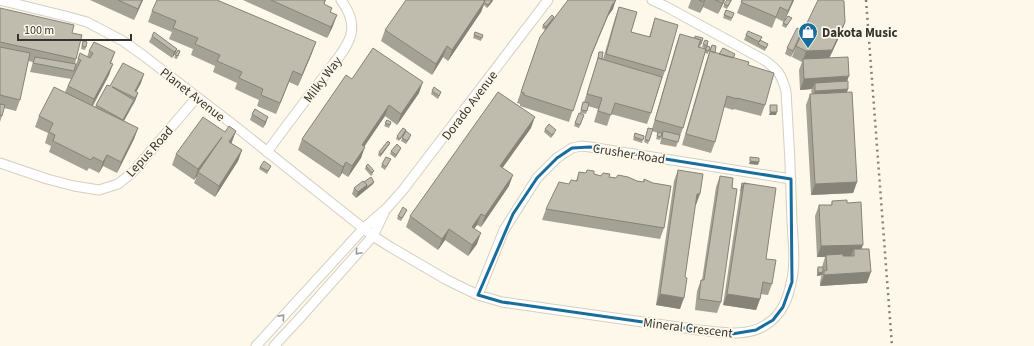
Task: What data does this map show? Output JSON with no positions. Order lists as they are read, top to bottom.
{
  "streets": {
    "street": [
      "Milky Way",
      "Planet Avenue",
      "Dorado Avenue",
      "Lepus Road",
      "Crusher Road",
      "Mineral Crescent"
    ]
  },
  "crossings": [
    ["Milky Way", "Planet Avenue"],
    ["Planet Avenue", "Dorado Avenue"],
    ["Planet Avenue", "Lepus Road"],
    ["Planet Avenue", "Mineral Crescent"],
    ["Dorado Avenue", "Mineral Crescent"],
    ["Crusher Road", "Mineral Crescent"]
  ],
  "places": {
    "shop": ["Dakota Music"]
  },
  "scale_bar": "100 m"
}
